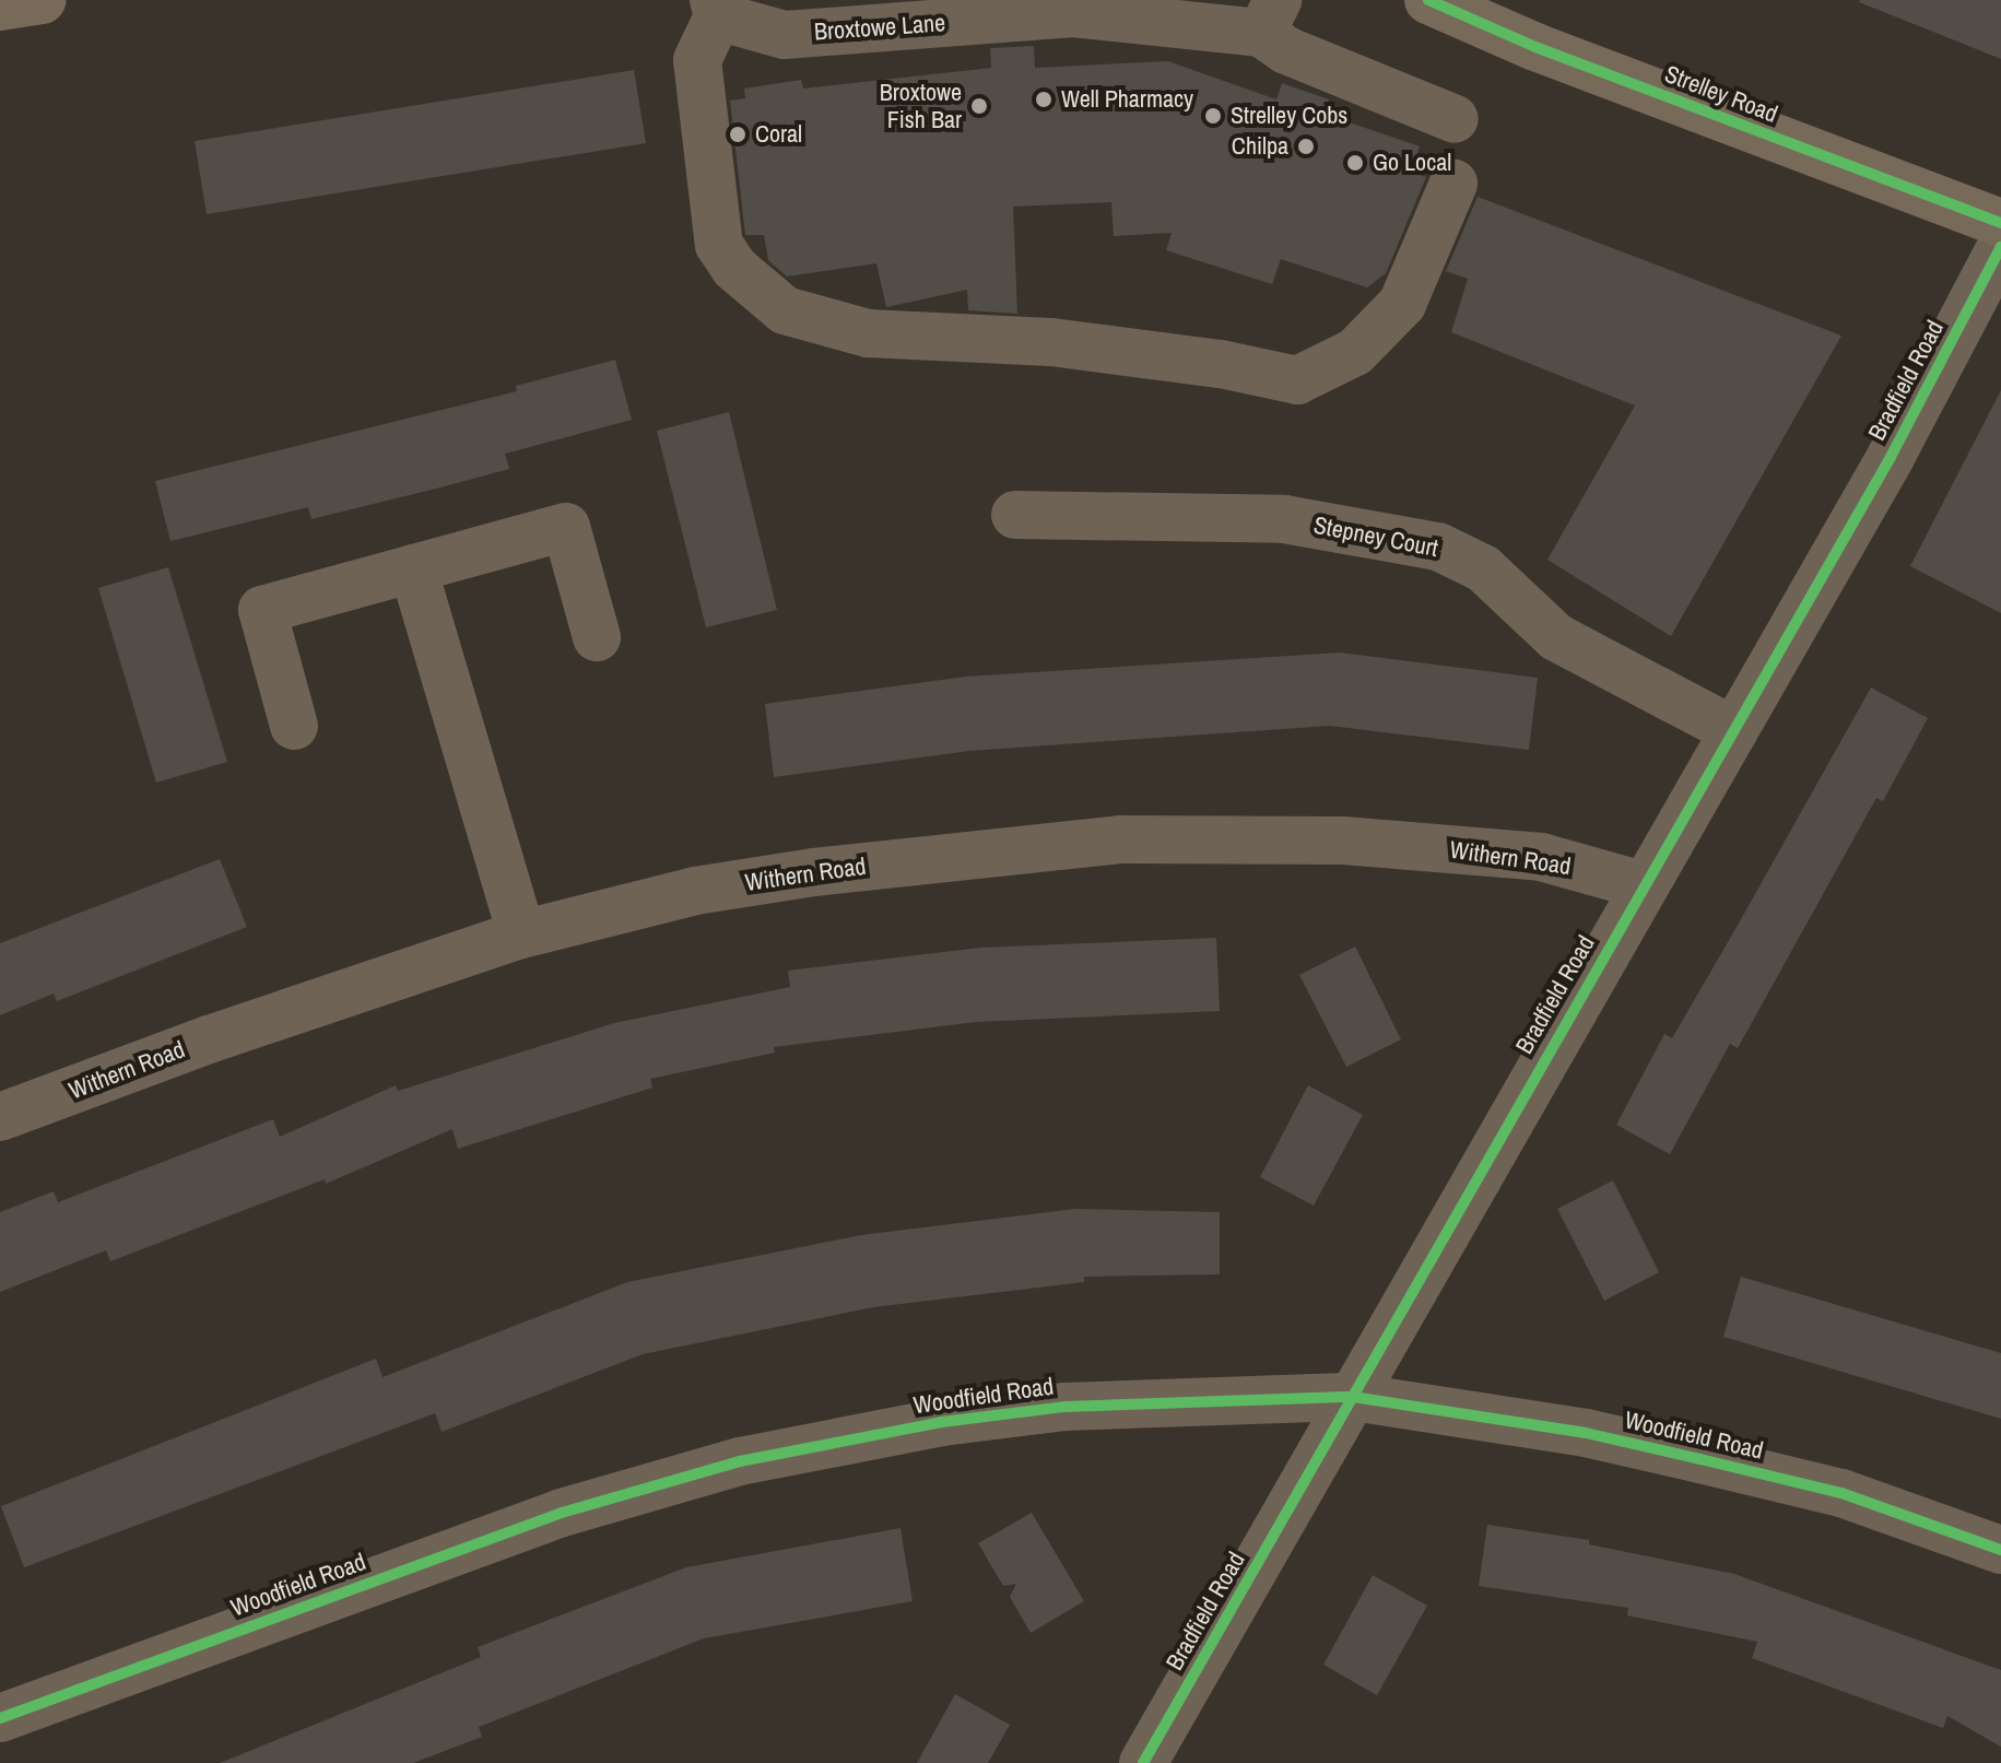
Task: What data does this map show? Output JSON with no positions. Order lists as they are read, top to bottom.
{
  "streets": {
    "main road": ["Strelley Road"],
    "street": [
      "Broxtowe Lane",
      "Bradfield Road",
      "Stepney Court",
      "Withern Road",
      "Woodfield Road"
    ]
  },
  "crossings": [
    ["Bradfield Road", "Stepney Court"],
    ["Bradfield Road", "Withern Road"],
    ["Bradfield Road", "Woodfield Road"]
  ],
  "places": [
    "Well Pharmacy",
    "Broxtowe Fish Bar",
    "Strelley Cobs",
    "Coral",
    "Chilpa",
    "Go Local"
  ]
}
